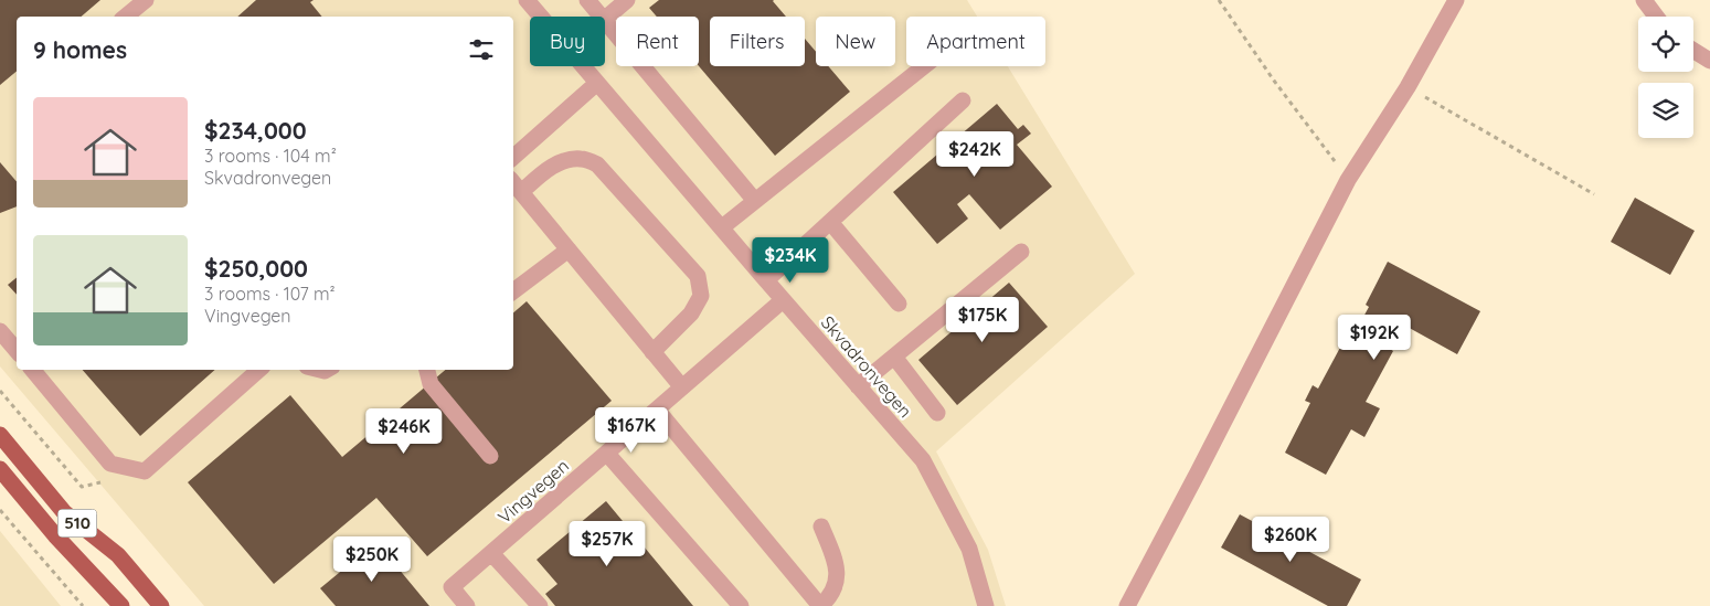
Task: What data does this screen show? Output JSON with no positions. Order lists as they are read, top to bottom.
{
  "streets": {
    "main road": ["510"],
    "street": ["Skvadronvegen", "Vingvegen"]
  },
  "crossings": [
    ["Skvadronvegen", "Vingvegen"]
  ],
  "page": {
    "chip": [
      "Buy",
      "Rent",
      "Filters",
      "New",
      "Apartment"
    ],
    "heading": "9 homes",
    "list": [
      {
        "name": "$234,000",
        "note": "3 rooms · 104 m² · Skvadronvegen"
      },
      {
        "name": "$250,000",
        "note": "3 rooms · 107 m² · Vingvegen"
      }
    ],
    "price": [
      "$242K",
      "$234K",
      "$175K",
      "$192K",
      "$167K",
      "$246K",
      "$260K",
      "$257K",
      "$250K"
    ]
  }
}
